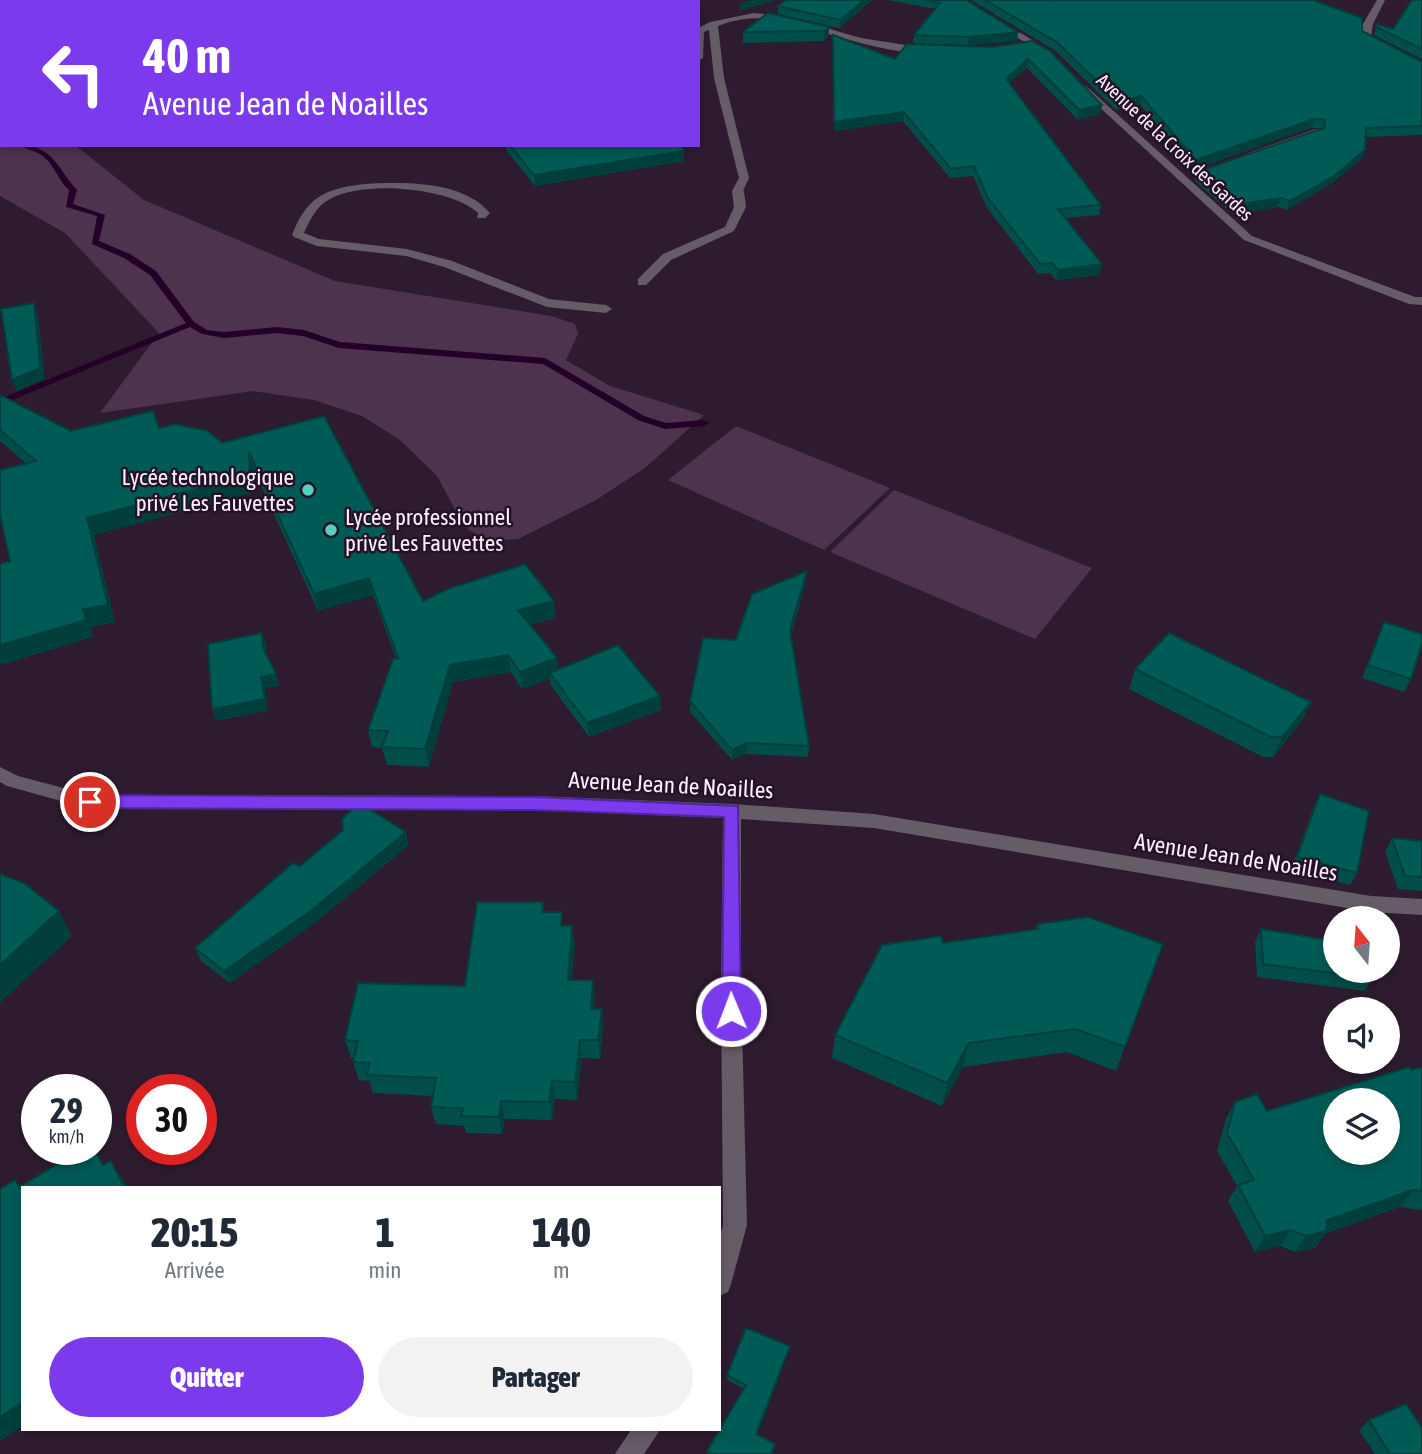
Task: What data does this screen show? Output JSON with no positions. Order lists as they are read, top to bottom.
{
  "streets": {
    "street": ["Avenue de la Croix des Gardes", "Avenue Jean de Noailles"]
  },
  "places": ["Lycée technologique privé Les Fauvettes", "Lycée professionnel privé Les Fauvettes"],
  "north": "top",
  "page": {
    "turn": ["40 m", "Avenue Jean de Noailles"],
    "speed": "29 km/h",
    "limit": "30",
    "eta": [
      "20:15",
      "Arrivée",
      "1",
      "min",
      "140",
      "m"
    ],
    "buttons": ["Quitter", "Partager"]
  }
}
